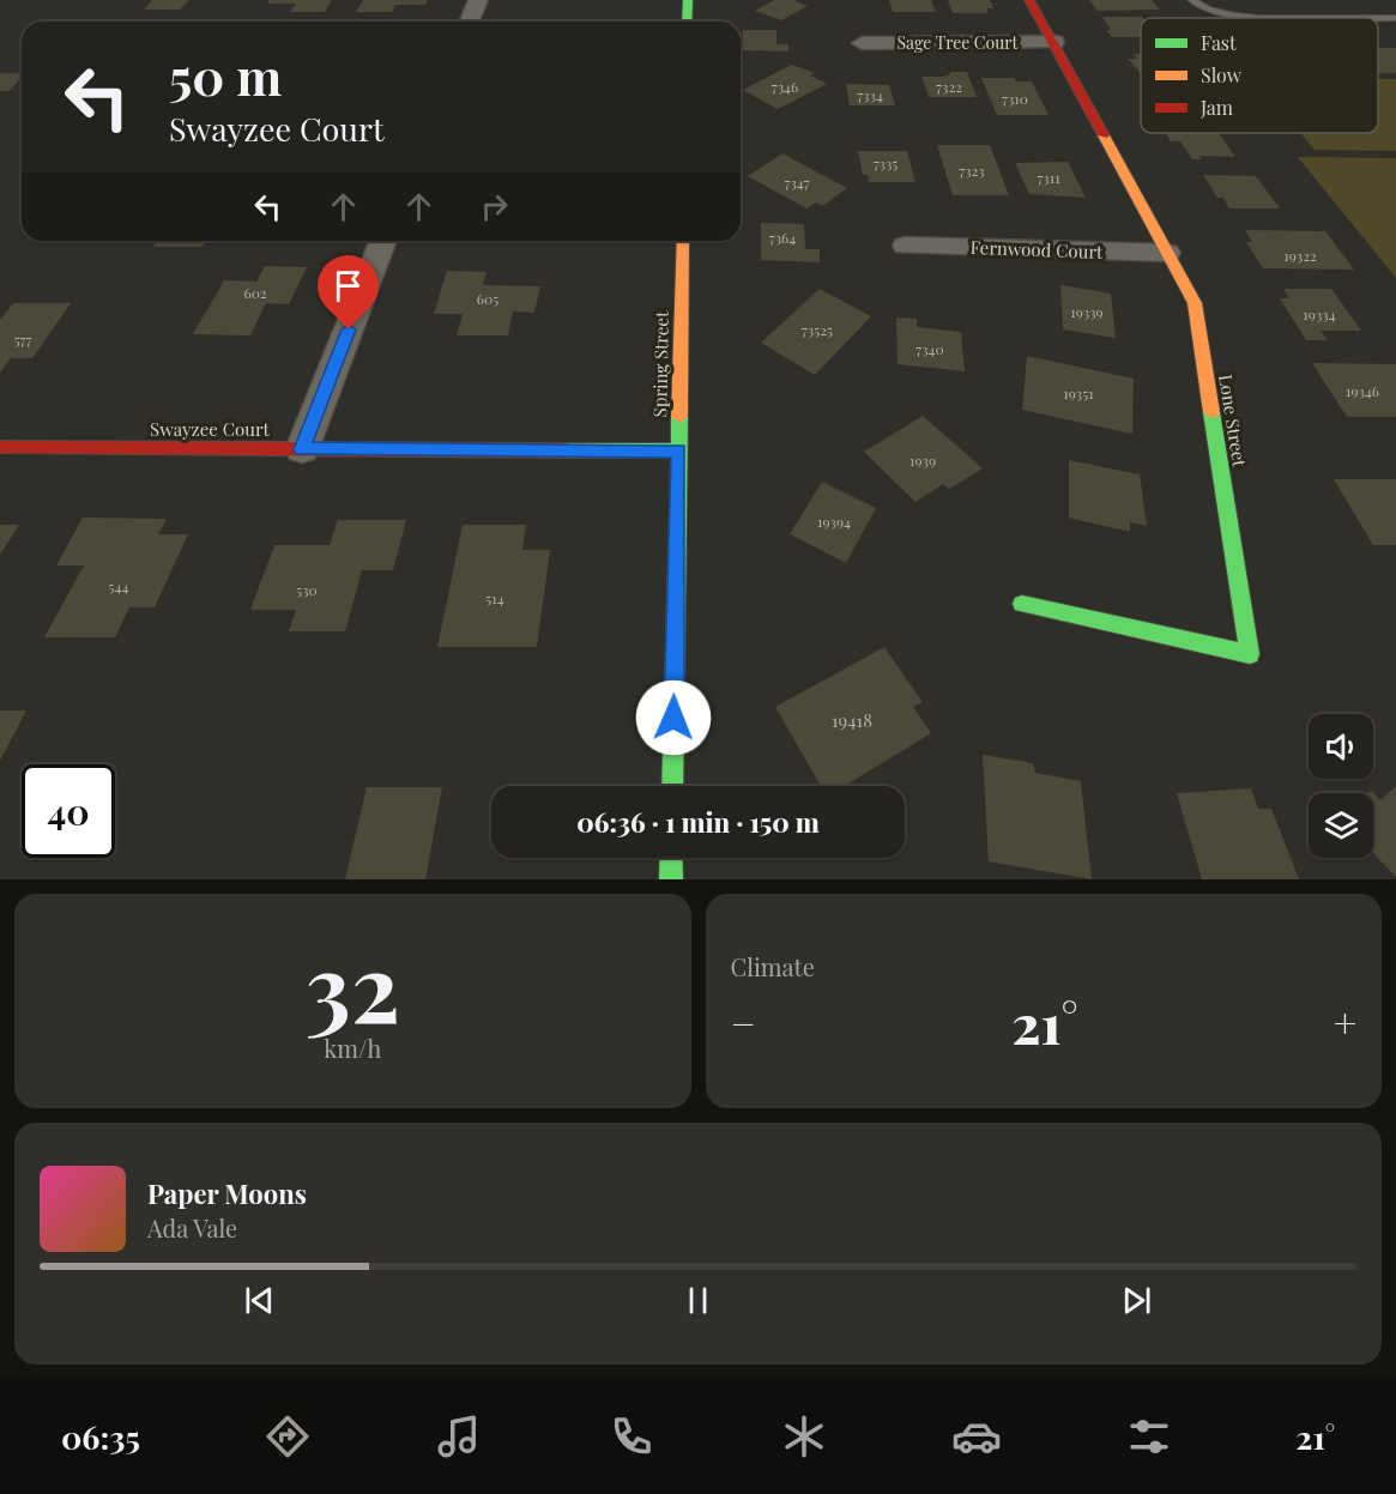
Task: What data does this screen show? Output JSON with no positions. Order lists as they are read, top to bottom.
{
  "streets": {
    "street": [
      "Sage Tree Court",
      "Fernwood Court",
      "Spring Street",
      "Lone Street",
      "Swayzee Court"
    ]
  },
  "crossings": [
    ["Sage Tree Court", "Lone Street"],
    ["Fernwood Court", "Lone Street"],
    ["Spring Street", "Swayzee Court"]
  ],
  "house_numbers": [
    "7346",
    "7322",
    "7334",
    "7310",
    "7335",
    "7323",
    "7311",
    "7347",
    "7364",
    "19322",
    "602",
    "605",
    "19339",
    "19334",
    "73525",
    "577",
    "7340",
    "19346",
    "19351",
    "1939",
    "19394",
    "544",
    "530",
    "514",
    "19418"
  ],
  "legend": ["Fast", "Slow", "Jam"],
  "page": {
    "turn": ["50 m", "Swayzee Court"],
    "limit": "40",
    "trip": "06:36 · 1 min · 150 m",
    "tile": [
      ["32", "km/h"],
      "Climate"
    ],
    "heat": ["−", "21°", "+"],
    "song": ["Paper Moons", "Ada Vale"],
    "tabs": ["06:35", "21°"]
  }
}
